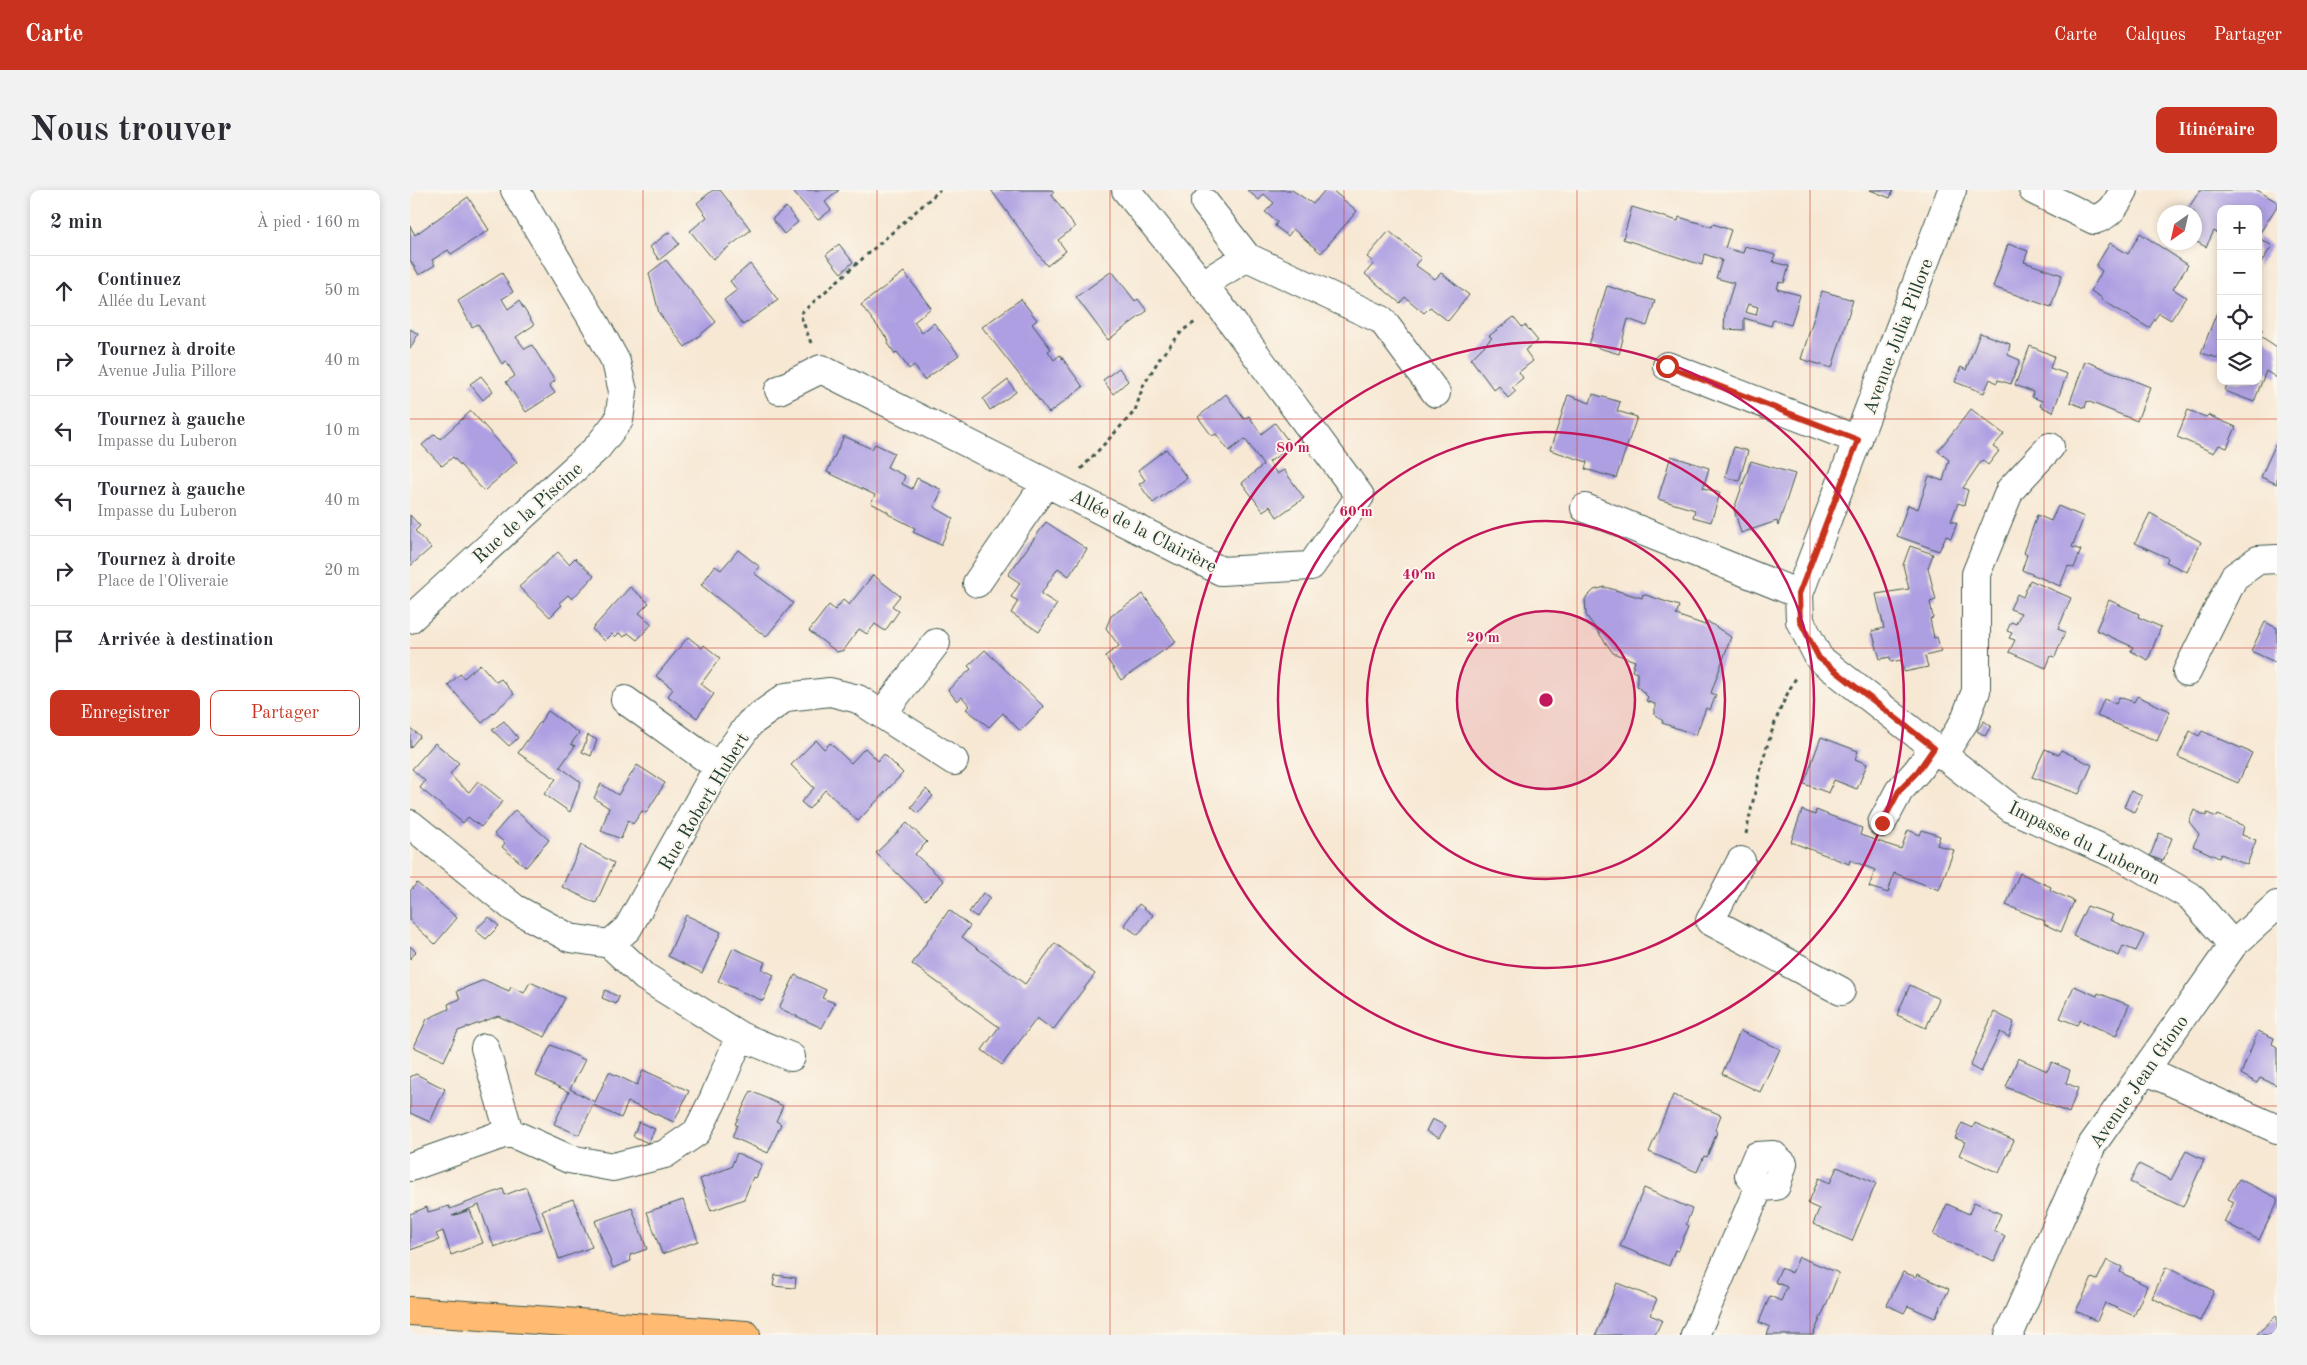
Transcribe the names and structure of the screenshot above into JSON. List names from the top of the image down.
{
  "streets": {
    "street": [
      "Avenue Julia Pillore",
      "Rue de la Piscine",
      "Allée de la Clairière",
      "Rue Robert Hubert",
      "Impasse du Luberon",
      "Avenue Jean Giono"
    ]
  },
  "crossings": [
    ["Avenue Julia Pillore", "Impasse du Luberon"],
    ["Impasse du Luberon", "Avenue Jean Giono"]
  ],
  "north": "bottom left",
  "page": {
    "header": "Carte",
    "nav": ["Carte", "Calques", "Partager"],
    "buttons": [
      "Itinéraire",
      ["Enregistrer", "Partager"]
    ],
    "title": "Nous trouver",
    "heading": ["2 min", "À pied · 160 m"],
    "map_buttons": ["+", "−"],
    "list": [
      ["Continuez", "Allée du Levant", "50 m"],
      ["Tournez à droite", "Avenue Julia Pillore", "40 m"],
      ["Tournez à gauche", "Impasse du Luberon", "10 m"],
      ["Tournez à gauche", "Impasse du Luberon", "40 m"],
      ["Tournez à droite", "Place de l'Oliveraie", "20 m"],
      "Arrivée à destination"
    ]
  },
  "rings": [
    "80 m",
    "60 m",
    "40 m",
    "20 m"
  ]
}
